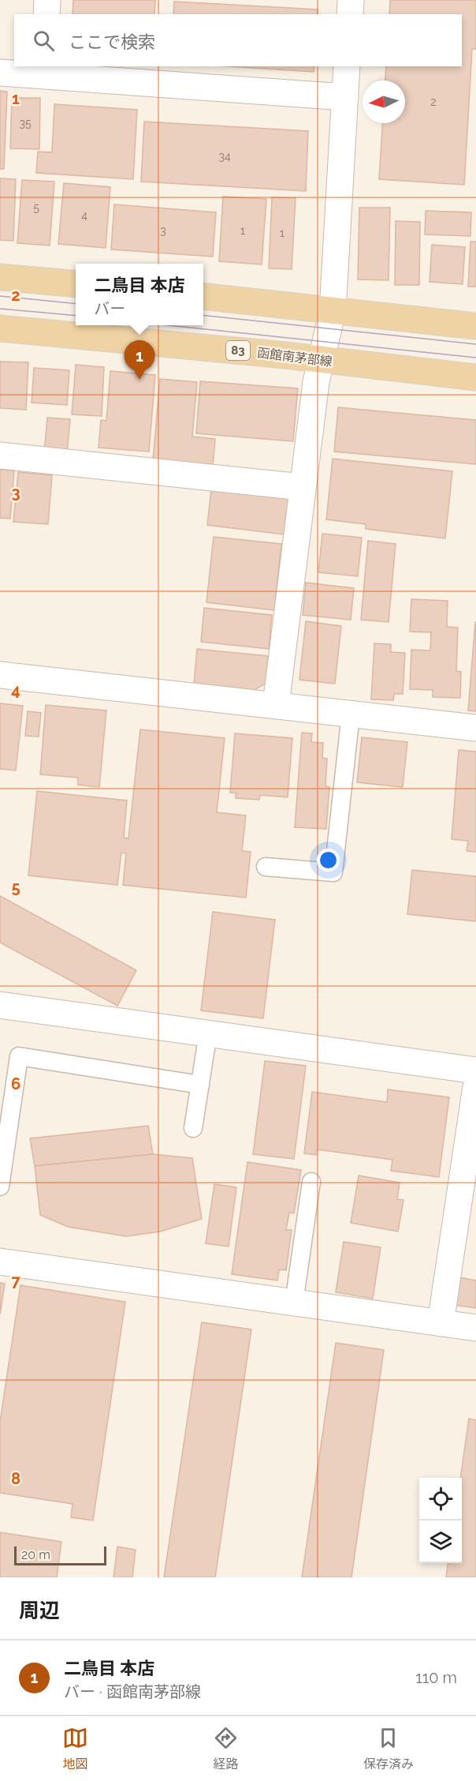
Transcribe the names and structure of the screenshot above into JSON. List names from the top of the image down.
{
  "streets": {
    "main road": ["83", "函館南茅部線"]
  },
  "house_numbers": [
    "2",
    "35",
    "34",
    "5",
    "4",
    "3",
    "1",
    "1"
  ],
  "scale_bar": "20 m",
  "north": "left",
  "page": {
    "search": "ここで検索",
    "popup": ["二鳥目 本店", "バー"],
    "pins": "1",
    "scale": "20 m",
    "heading": "周辺",
    "list": [
      {
        "mark": "1",
        "name": "二鳥目 本店",
        "note": "バー · 函館南茅部線",
        "value": "110 m"
      }
    ],
    "nav": ["地図", "経路", "保存済み"]
  },
  "grid": {
    "rows": [
      "1",
      "2",
      "3",
      "4",
      "5",
      "6",
      "7",
      "8"
    ]
  }
}
